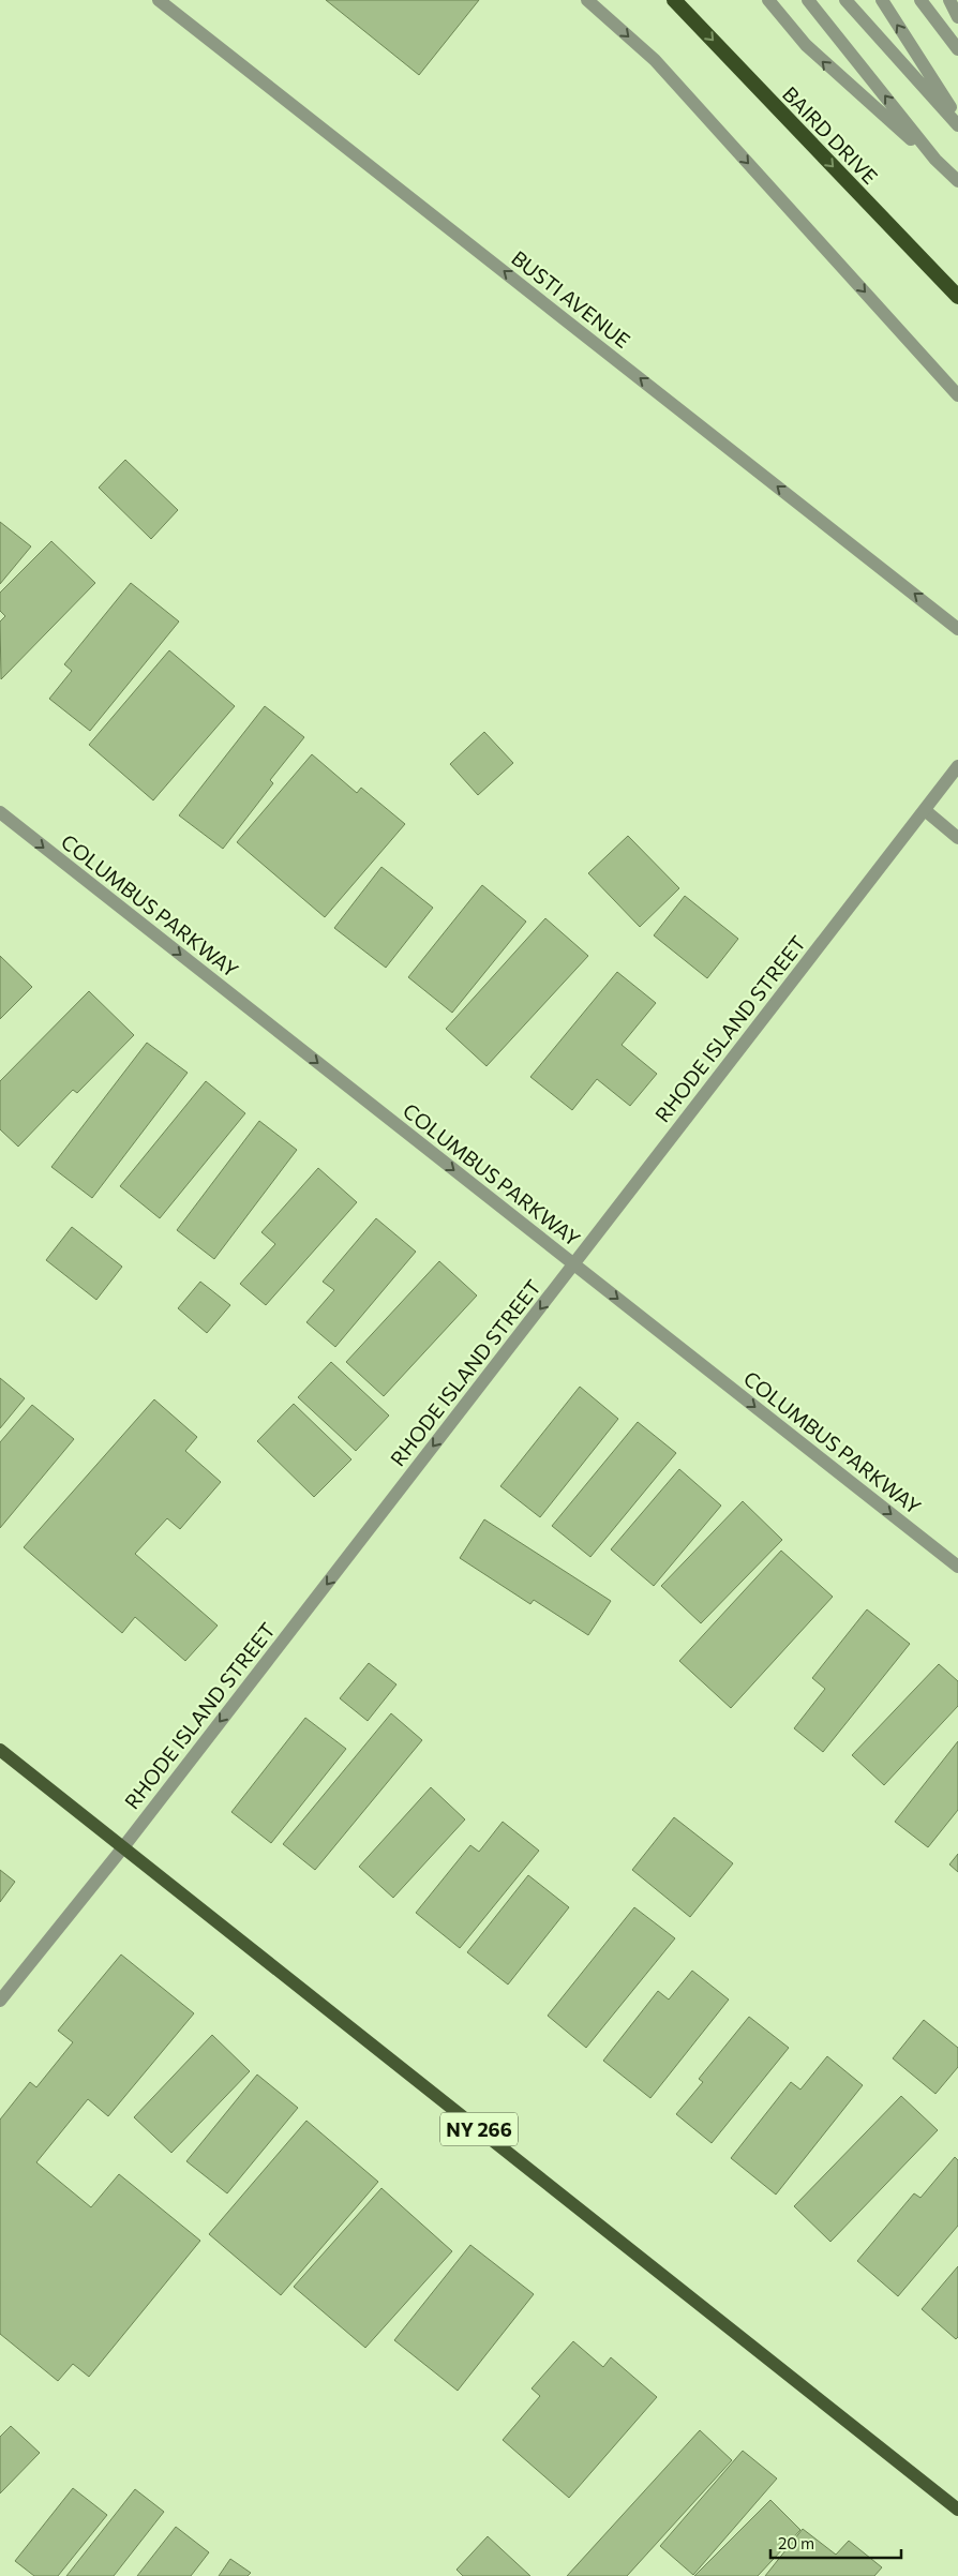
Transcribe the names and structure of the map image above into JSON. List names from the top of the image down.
{
  "streets": {
    "highway": ["BAIRD DRIVE"],
    "main road": ["NY 266"],
    "street": ["BUSTI AVENUE", "COLUMBUS PARKWAY", "RHODE ISLAND STREET"]
  },
  "crossings": [
    ["COLUMBUS PARKWAY", "RHODE ISLAND STREET"],
    ["RHODE ISLAND STREET", "NY 266"]
  ],
  "one_way": [
    "BAIRD DRIVE",
    "BUSTI AVENUE",
    "COLUMBUS PARKWAY",
    "RHODE ISLAND STREET"
  ],
  "scale_bar": "20 m"
}
